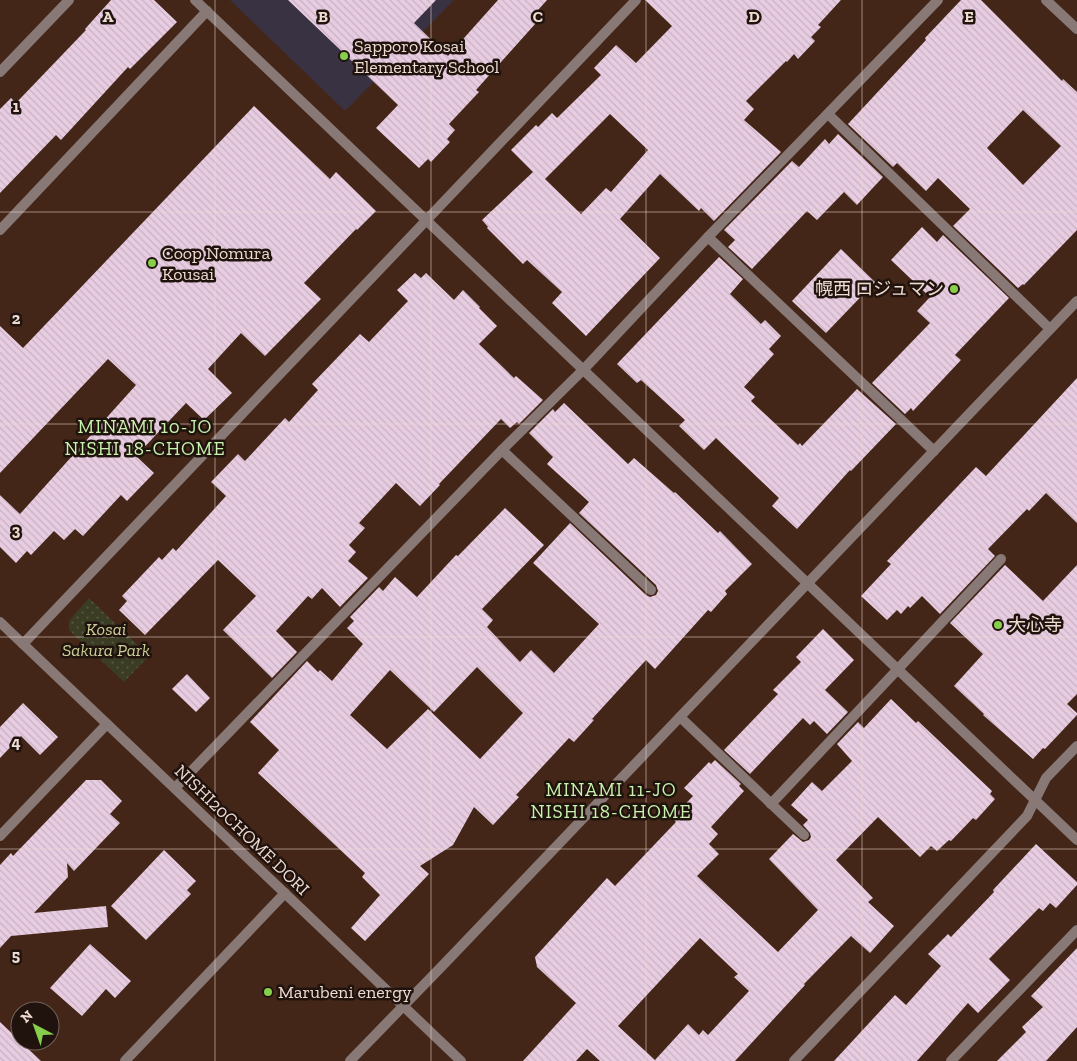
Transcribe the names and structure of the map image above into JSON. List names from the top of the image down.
{
  "streets": {
    "street": ["NISHI20CHOME DORI"]
  },
  "districts": ["MINAMI 10-JO NISHI 18-CHOME", "MINAMI 11-JO NISHI 18-CHOME"],
  "parks": ["Kosai Sakura Park"],
  "places": [
    "Sapporo Kosai Elementary School",
    "Coop Nomura Kousai",
    "幌西 ロジュマン",
    "大心寺",
    "Marubeni energy"
  ],
  "north": "top left",
  "grid": {
    "columns": [
      "A",
      "B",
      "C",
      "D",
      "E"
    ],
    "rows": [
      "1",
      "2",
      "3",
      "4",
      "5"
    ]
  }
}
